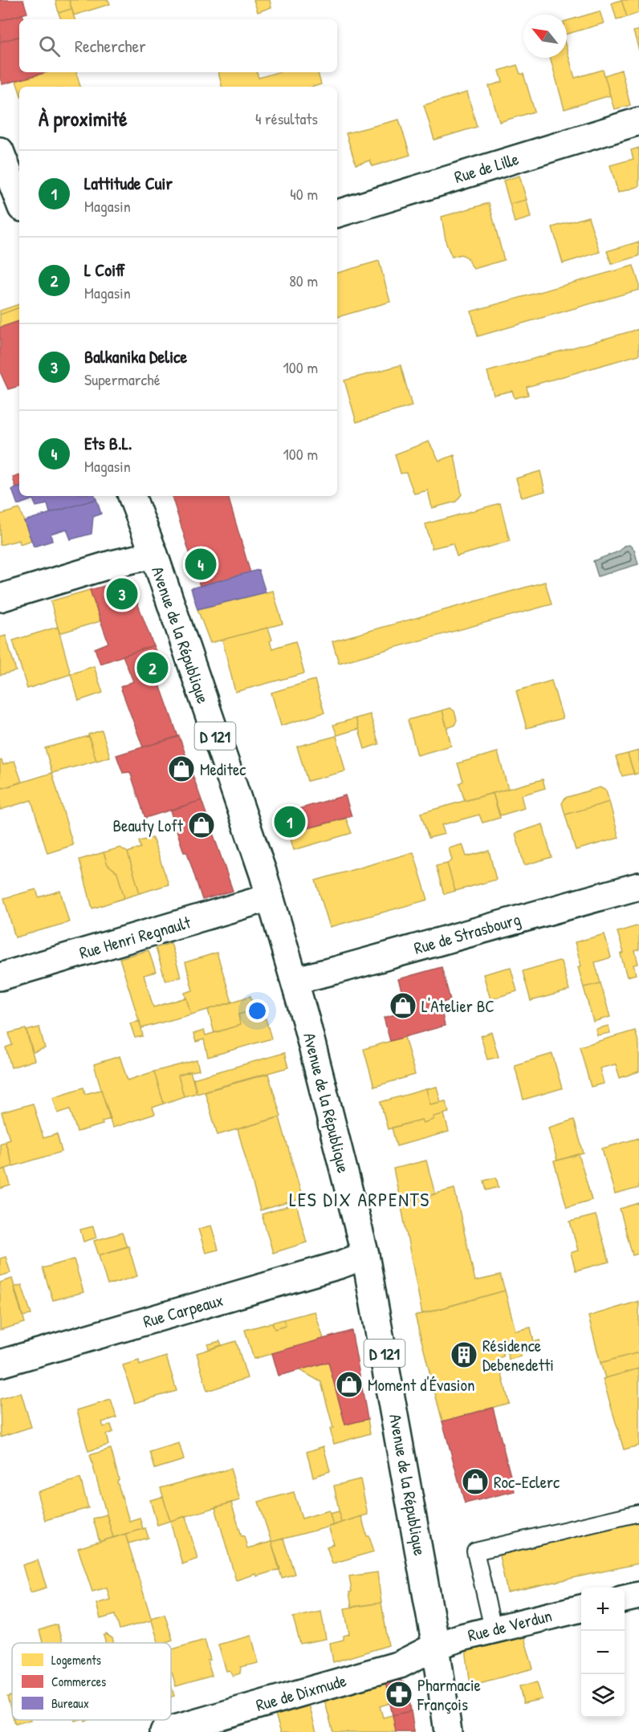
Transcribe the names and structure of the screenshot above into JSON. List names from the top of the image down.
{
  "streets": {
    "street": [
      "Rue de Lille",
      "Avenue de la République",
      "D 121",
      "Rue de Strasbourg",
      "Rue Henri Regnault",
      "Rue Carpeaux",
      "Rue de Verdun",
      "Rue de Dixmude"
    ]
  },
  "crossings": [
    ["Avenue de la République", "Rue de Strasbourg"],
    ["Avenue de la République", "Rue Henri Regnault"],
    ["Avenue de la République", "Rue Carpeaux"],
    ["Avenue de la République", "Rue de Verdun"],
    ["Avenue de la République", "Rue de Dixmude"],
    ["Rue de Verdun", "Rue de Dixmude"]
  ],
  "districts": ["LES DIX ARPENTS"],
  "places": {
    "shop": [
      "Meditec",
      "Beauty Loft",
      "L'Atelier BC",
      "Moment d'Évasion",
      "Roc-Eclerc"
    ],
    "building": ["Résidence Debenedetti"],
    "pharmacy": ["Pharmacie François"]
  },
  "legend": ["Logements", "Commerces", "Bureaux"],
  "north": "top left",
  "page": {
    "search": "Rechercher",
    "heading": ["À proximité", "4 résultats"],
    "list": [
      {
        "mark": "1",
        "name": "Lattitude Cuir",
        "note": "Magasin",
        "value": "40 m"
      },
      {
        "mark": "2",
        "name": "L Coiff",
        "note": "Magasin",
        "value": "80 m"
      },
      {
        "mark": "3",
        "name": "Balkanika Delice",
        "note": "Supermarché",
        "value": "100 m"
      },
      {
        "mark": "4",
        "name": "Ets B.L.",
        "note": "Magasin",
        "value": "100 m"
      }
    ],
    "pins": [
      "4",
      "3",
      "2",
      "1"
    ],
    "map_buttons": ["+", "−"]
  }
}
